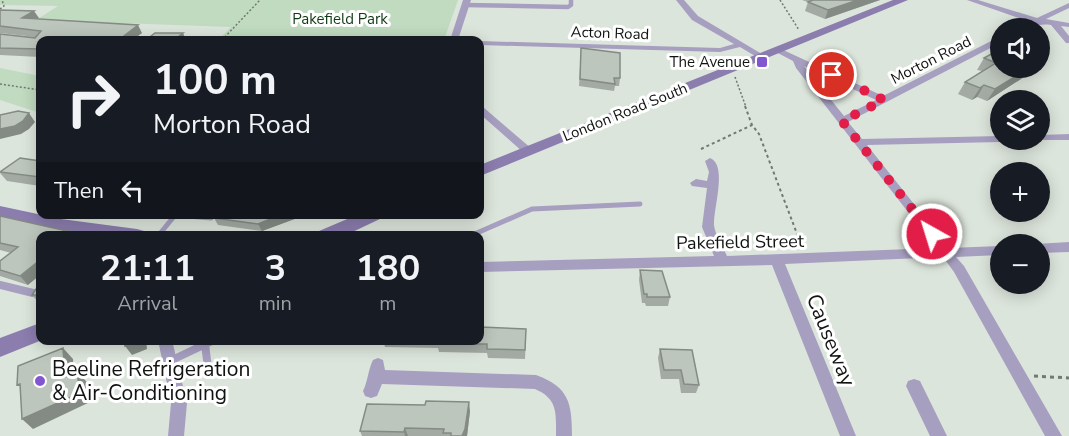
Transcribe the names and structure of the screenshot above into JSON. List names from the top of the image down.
{
  "streets": {
    "main road": ["London Road South"],
    "street": [
      "Acton Road",
      "Morton Road",
      "Pakefield Street",
      "Causeway"
    ]
  },
  "crossings": [
    ["Pakefield Street", "Causeway"]
  ],
  "parks": ["Pakefield Park"],
  "places": {
    "transit": ["The Avenue"],
    "other": ["Beeline Refrigeration & Air-Conditioning"]
  },
  "page": {
    "map_buttons": ["+", "−"],
    "turn": ["100 m", "Morton Road"],
    "then": "Then",
    "eta": [
      "21:11",
      "Arrival",
      "3",
      "min",
      "180",
      "m"
    ]
  }
}
